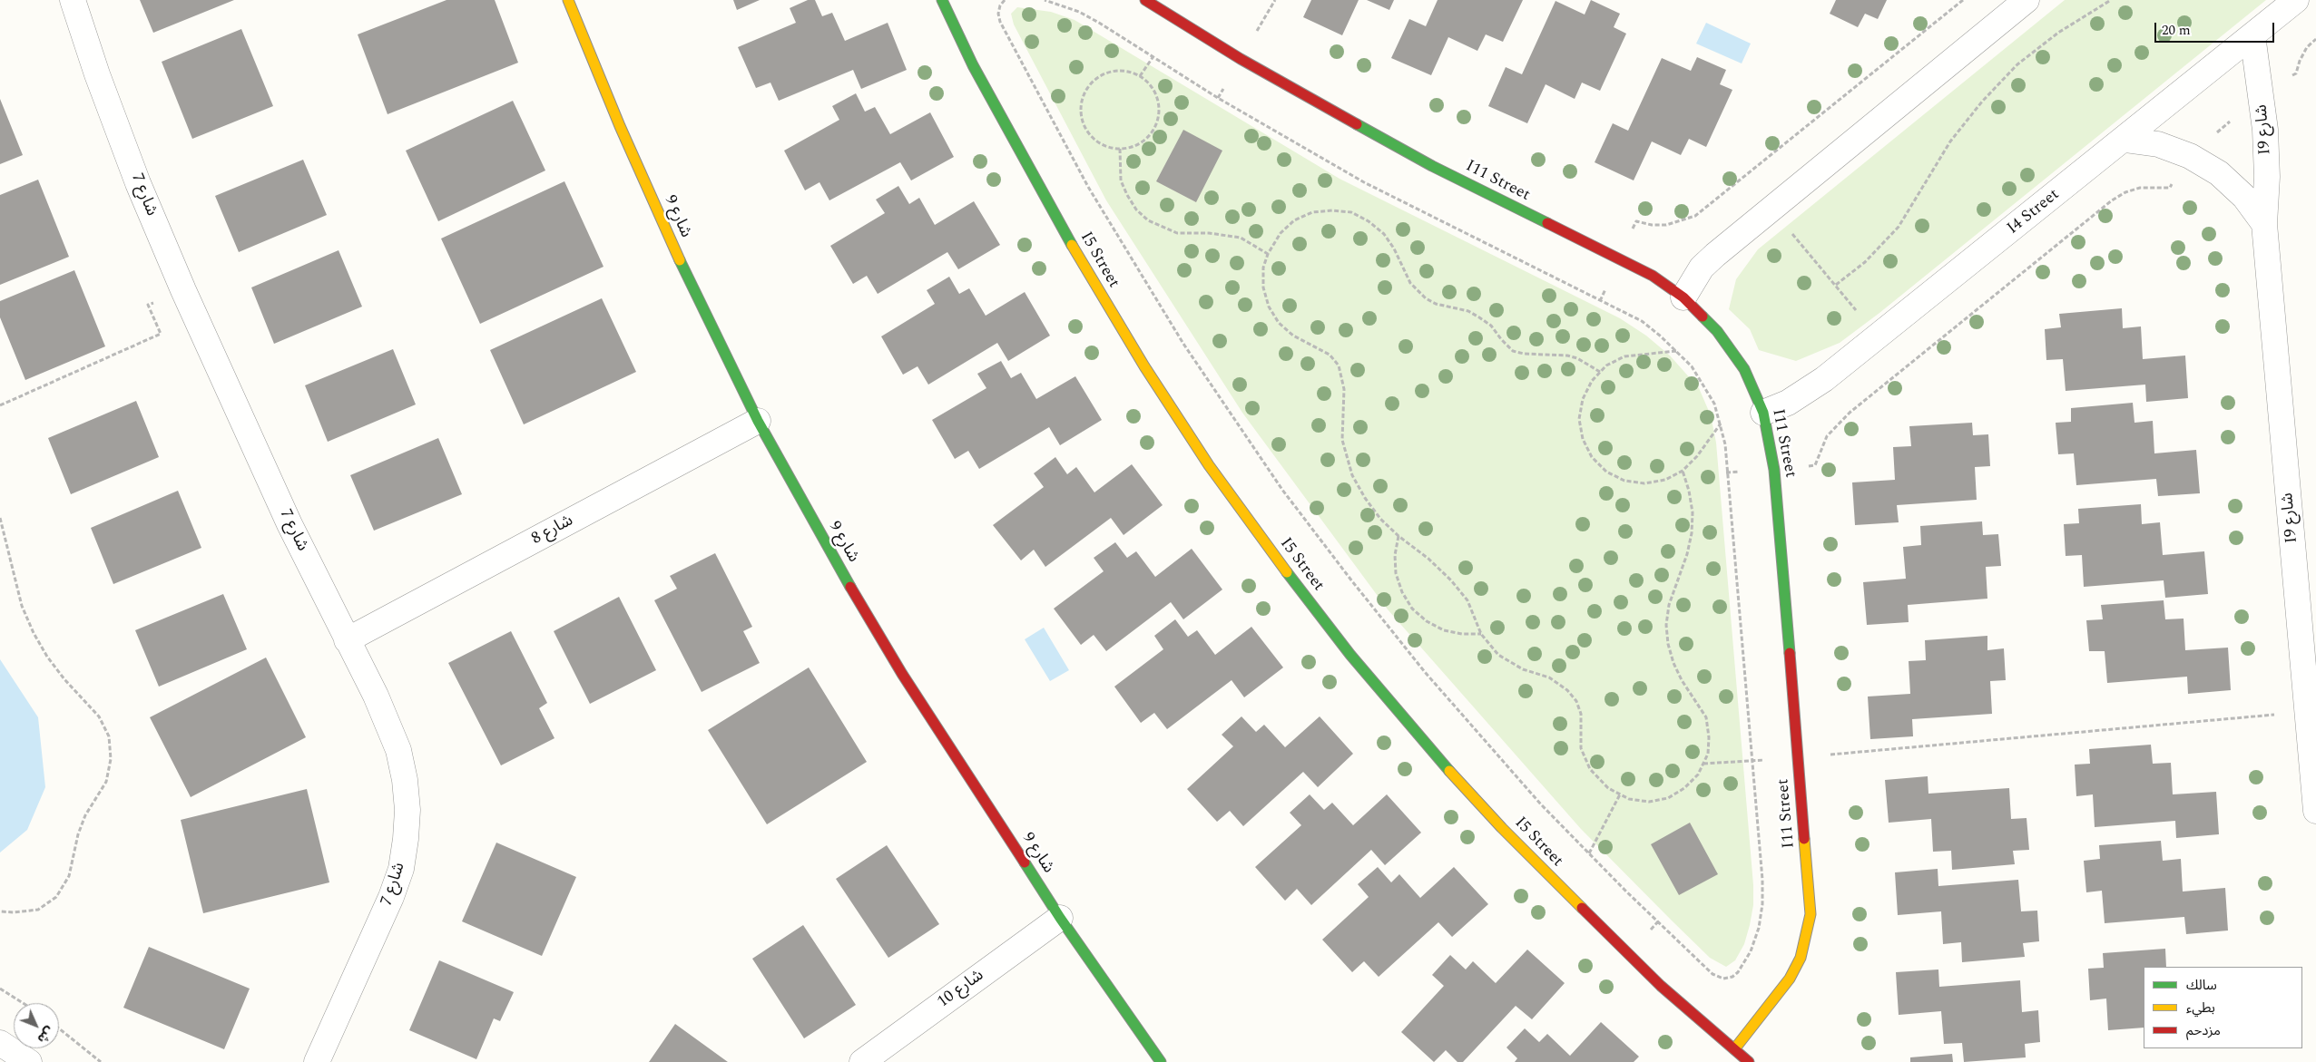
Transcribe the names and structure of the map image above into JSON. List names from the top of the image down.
{
  "streets": {
    "street": [
      "I9 شارع",
      "I11 Street",
      "شارع 7",
      "I4 Street",
      "شارع 9",
      "I5 Street",
      "شارع 8",
      "شارع 10"
    ]
  },
  "crossings": [
    ["I9 شارع", "I4 Street"],
    ["I11 Street", "I4 Street"],
    ["I11 Street", "I5 Street"],
    ["شارع 7", "شارع 8"],
    ["شارع 9", "شارع 8"],
    ["شارع 9", "شارع 10"]
  ],
  "legend": ["سالك", "بطيء", "مزدحم"],
  "scale_bar": "20 m",
  "north": "bottom right"
}
